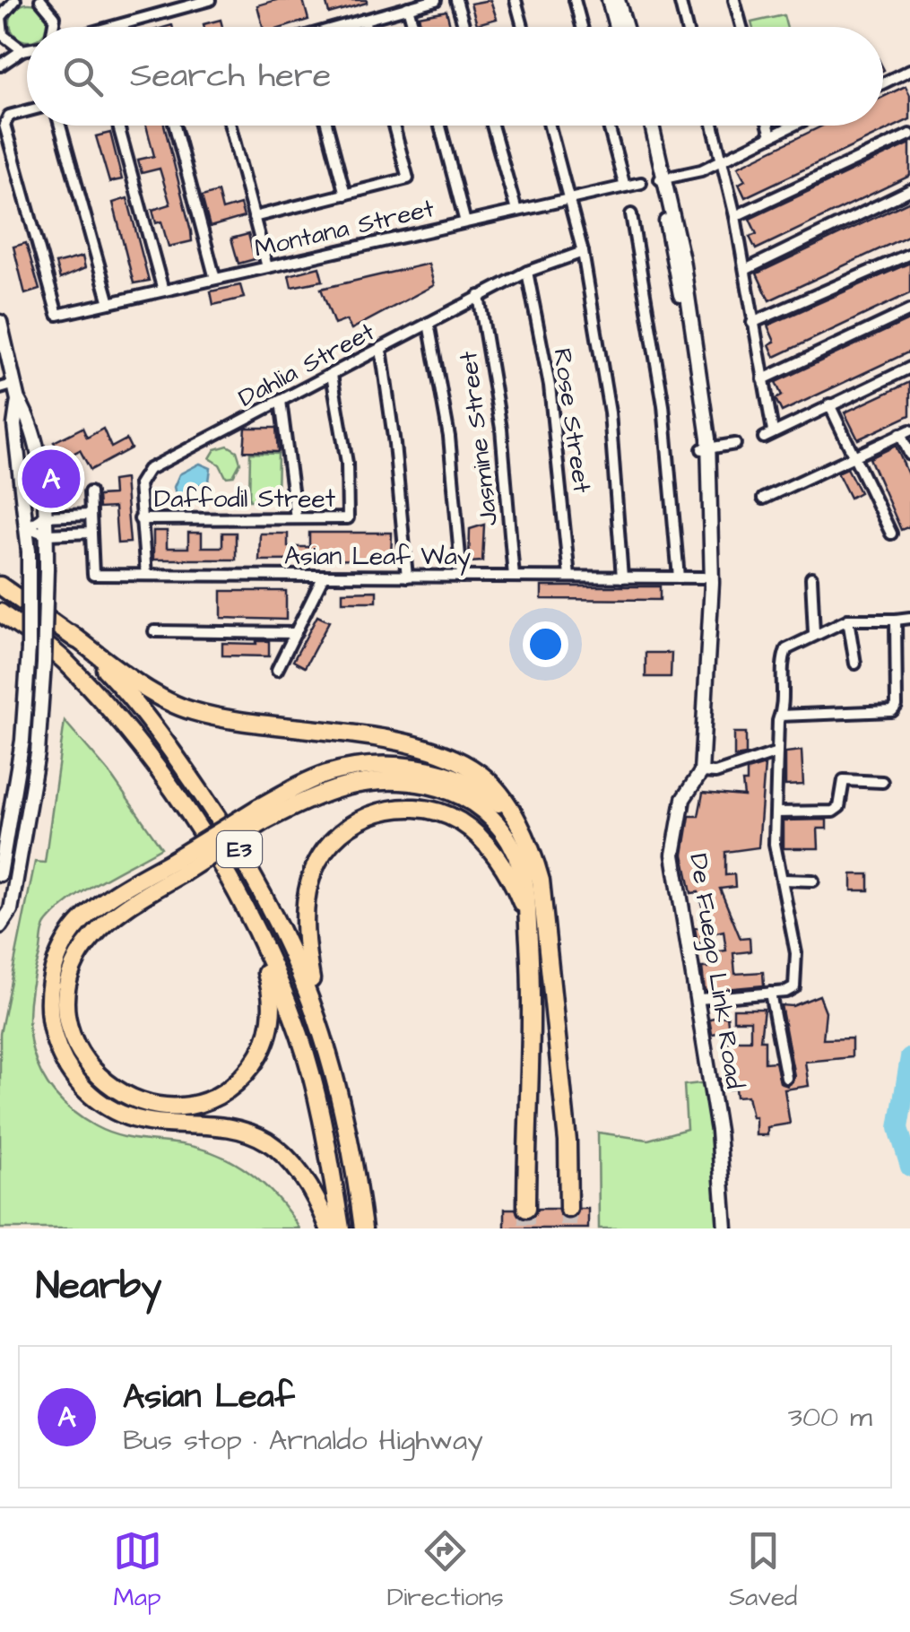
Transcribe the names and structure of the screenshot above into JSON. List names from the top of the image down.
{
  "streets": {
    "highway": ["E3"],
    "street": [
      "Montana Street",
      "Dahlia Street",
      "Rose Street",
      "Jasmine Street",
      "Daffodil Street",
      "Asian Leaf Way",
      "De Fuego Link Road"
    ]
  },
  "crossings": [
    ["Dahlia Street", "Rose Street"],
    ["Dahlia Street", "Jasmine Street"],
    ["Dahlia Street", "Daffodil Street"],
    ["Dahlia Street", "Asian Leaf Way"],
    ["Rose Street", "Asian Leaf Way"],
    ["Jasmine Street", "Asian Leaf Way"]
  ],
  "page": {
    "search": "Search here",
    "pins": "A",
    "heading": "Nearby",
    "list": [
      {
        "mark": "A",
        "name": "Asian Leaf",
        "note": "Bus stop · Arnaldo Highway",
        "value": "300 m"
      }
    ],
    "nav": ["Map", "Directions", "Saved"]
  }
}
